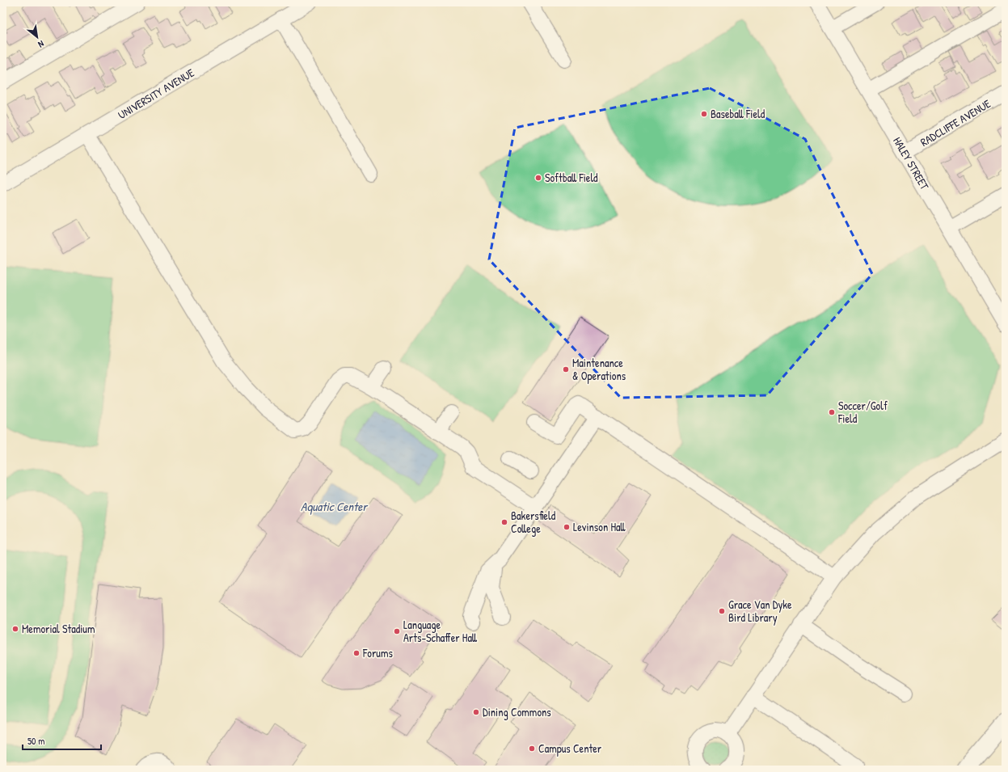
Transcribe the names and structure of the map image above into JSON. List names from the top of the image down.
{
  "streets": {
    "street": ["UNIVERSITY AVENUE", "RADCLIFFE AVENUE", "HALEY STREET"]
  },
  "crossings": [
    ["RADCLIFFE AVENUE", "HALEY STREET"]
  ],
  "water": ["Aquatic Center"],
  "places": [
    "Baseball Field",
    "Softball Field",
    "Maintenance & Operations",
    "Soccer/Golf Field",
    "Bakersfield College",
    "Levinson Hall",
    "Grace Van Dyke Bird Library",
    "Memorial Stadium",
    "Language Arts-Schaffer Hall",
    "Forums",
    "Dining Commons",
    "Campus Center"
  ],
  "scale_bar": "50 m",
  "north": "bottom right"
}
